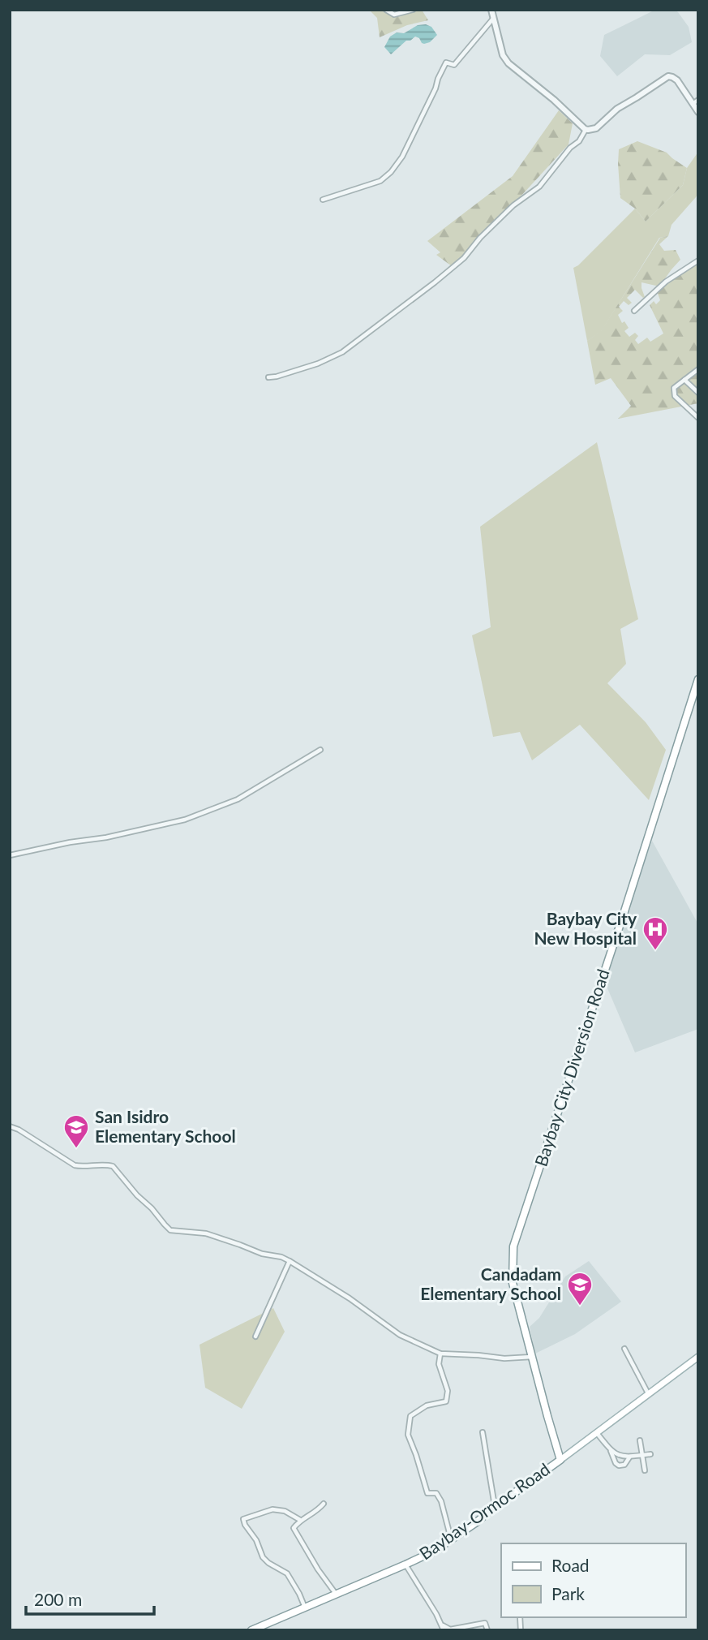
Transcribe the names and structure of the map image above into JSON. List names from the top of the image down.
{
  "streets": {
    "highway": ["Baybay City Diversion Road", "Baybay-Ormoc Road"]
  },
  "crossings": [
    ["Baybay City Diversion Road", "Baybay-Ormoc Road"]
  ],
  "places": {
    "hospital": ["Baybay City New Hospital"],
    "school or university": ["San Isidro Elementary School", "Candadam Elementary School"]
  },
  "legend": ["Road", "Park"],
  "scale_bar": "200 m"
}
